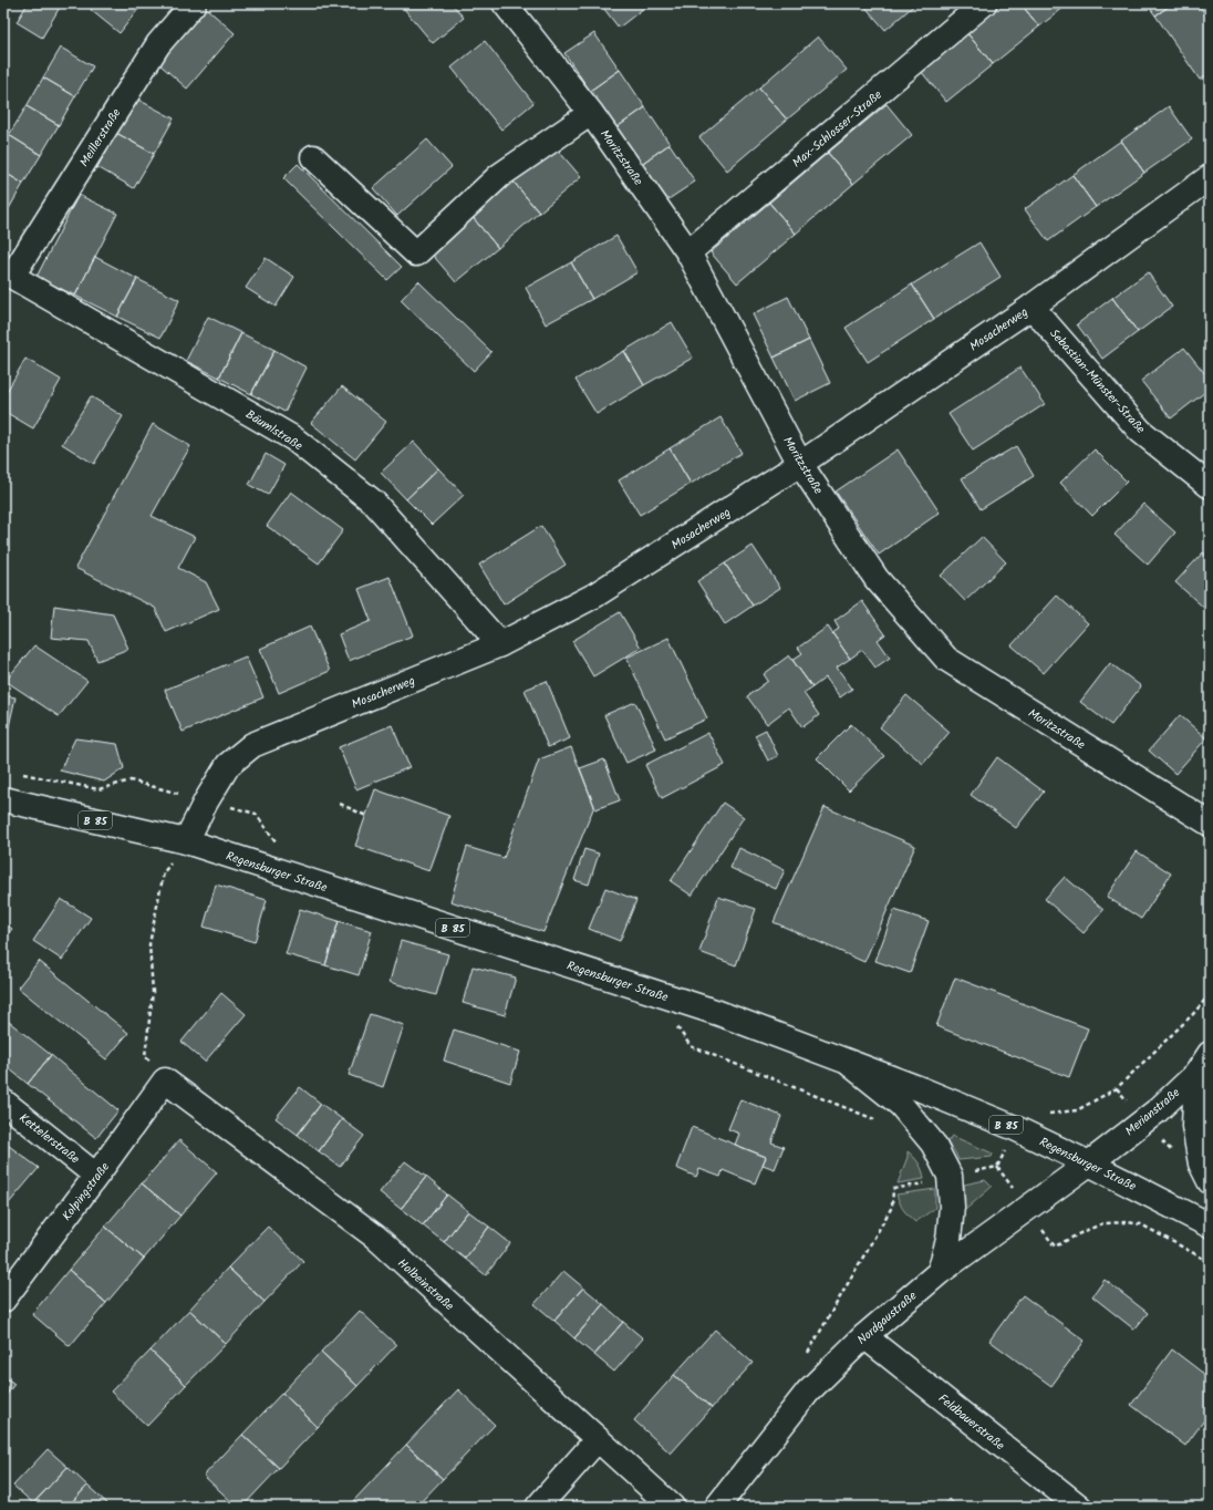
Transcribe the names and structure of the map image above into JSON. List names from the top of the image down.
{
  "streets": {
    "street": [
      "Max-Schlosser-Straße",
      "Meillerstraße",
      "Moritzstraße",
      "Mosacherweg",
      "Sebastian-Münster-Straße",
      "Bäumlstraße",
      "B 85",
      "Regensburger Straße",
      "Merianstraße",
      "Kettelerstraße",
      "Kolpingstraße",
      "Holbeinstraße",
      "Nordgaustraße",
      "Feldbauerstraße"
    ]
  },
  "crossings": [
    ["Max-Schlosser-Straße", "Moritzstraße"],
    ["Meillerstraße", "Bäumlstraße"],
    ["Moritzstraße", "Mosacherweg"],
    ["Mosacherweg", "Sebastian-Münster-Straße"],
    ["Mosacherweg", "Bäumlstraße"],
    ["Mosacherweg", "Regensburger Straße"],
    ["Regensburger Straße", "Merianstraße"],
    ["Regensburger Straße", "Nordgaustraße"],
    ["Merianstraße", "Nordgaustraße"],
    ["Kettelerstraße", "Kolpingstraße"],
    ["Kolpingstraße", "Holbeinstraße"],
    ["Nordgaustraße", "Feldbauerstraße"]
  ]
}
